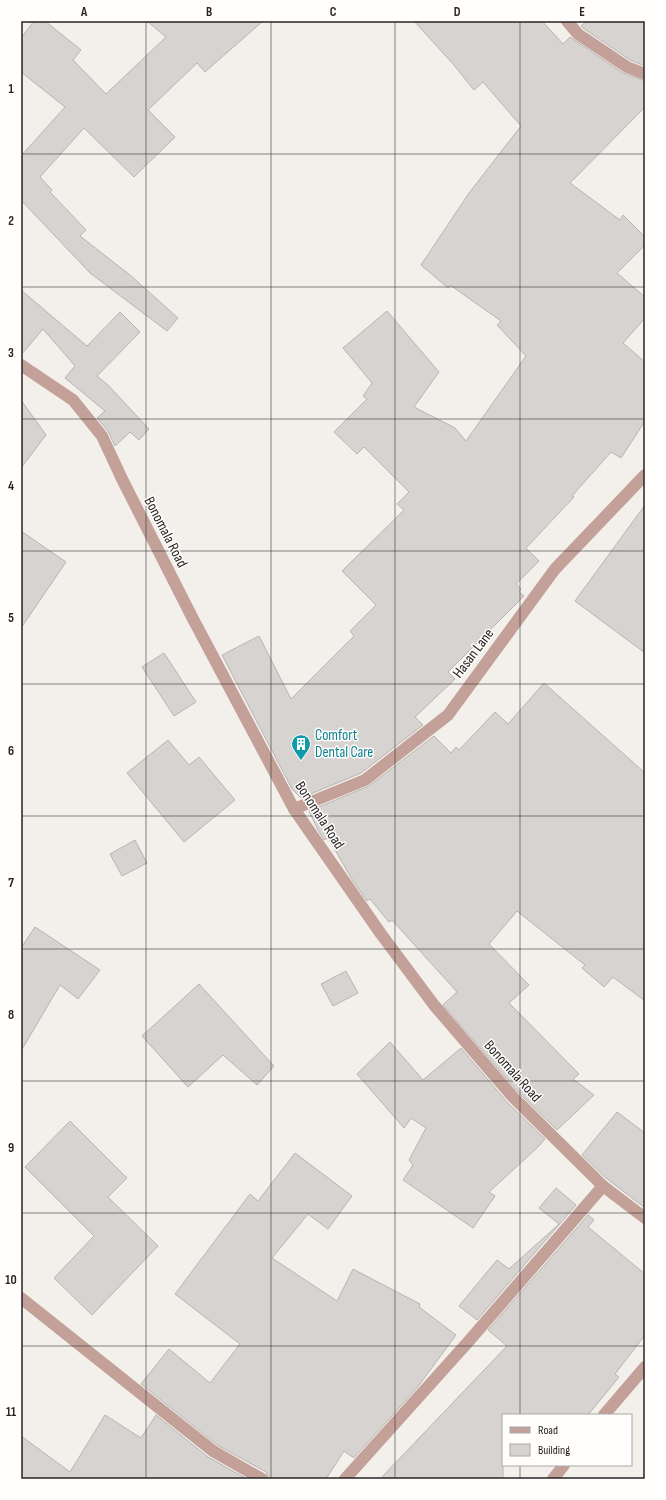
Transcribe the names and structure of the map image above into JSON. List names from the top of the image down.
{
  "streets": {
    "street": ["Bonomala Road", "Hasan Lane"]
  },
  "crossings": [
    ["Bonomala Road", "Hasan Lane"]
  ],
  "places": {
    "building": ["Comfort Dental Care"]
  },
  "legend": ["Road", "Building"],
  "grid": {
    "columns": [
      "A",
      "B",
      "C",
      "D",
      "E"
    ],
    "rows": [
      "1",
      "2",
      "3",
      "4",
      "5",
      "6",
      "7",
      "8",
      "9",
      "10",
      "11"
    ]
  }
}
